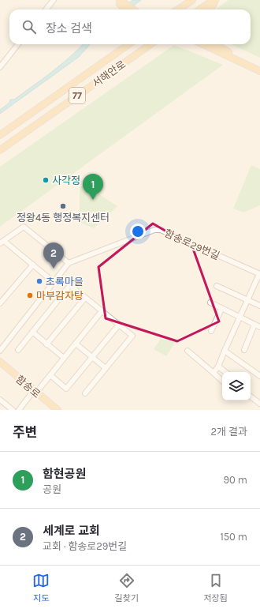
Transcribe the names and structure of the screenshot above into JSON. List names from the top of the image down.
{
  "streets": {
    "main road": ["서해안로", "77", "함송로"],
    "street": ["함송로29번길"]
  },
  "places": [
    "사각정",
    "정왕4동 행정복지센터",
    "초록마을",
    "마부감자탕"
  ],
  "page": {
    "search": "장소 검색",
    "pins": ["1", "2"],
    "heading": ["주변", "2개 결과"],
    "list": [
      {
        "mark": "1",
        "name": "함현공원",
        "note": "공원",
        "value": "90 m"
      },
      {
        "mark": "2",
        "name": "세계로 교회",
        "note": "교회 · 함송로29번길",
        "value": "150 m"
      }
    ],
    "nav": ["지도", "길찾기", "저장됨"]
  }
}
